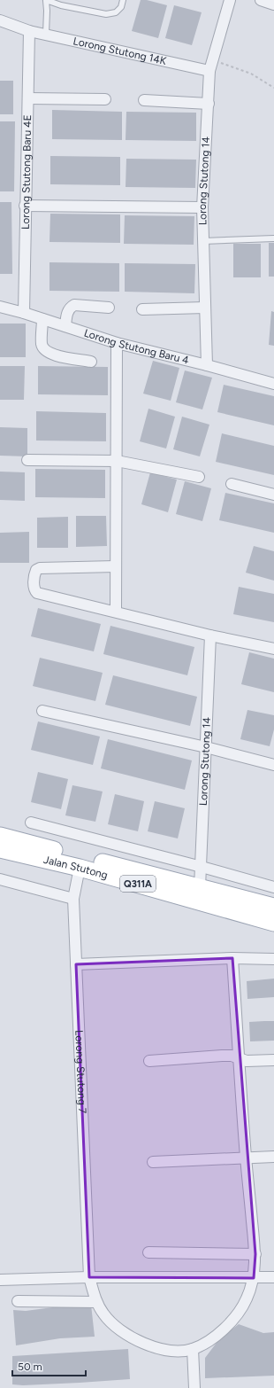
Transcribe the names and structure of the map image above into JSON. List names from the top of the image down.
{
  "streets": {
    "main road": ["Jalan Stutong", "Q311A"],
    "street": [
      "Lorong Stutong 14K",
      "Lorong Stutong Baru 4E",
      "Lorong Stutong 14",
      "Lorong Stutong Baru 4",
      "Lorong Stutong 7"
    ]
  },
  "crossings": [
    ["Lorong Stutong 14K", "Lorong Stutong Baru 4E"],
    ["Lorong Stutong 14K", "Lorong Stutong 14"],
    ["Lorong Stutong Baru 4E", "Lorong Stutong Baru 4"],
    ["Lorong Stutong 14", "Lorong Stutong Baru 4"],
    ["Lorong Stutong 14", "Jalan Stutong"],
    ["Jalan Stutong", "Lorong Stutong 7"]
  ],
  "scale_bar": "50 m"
}
